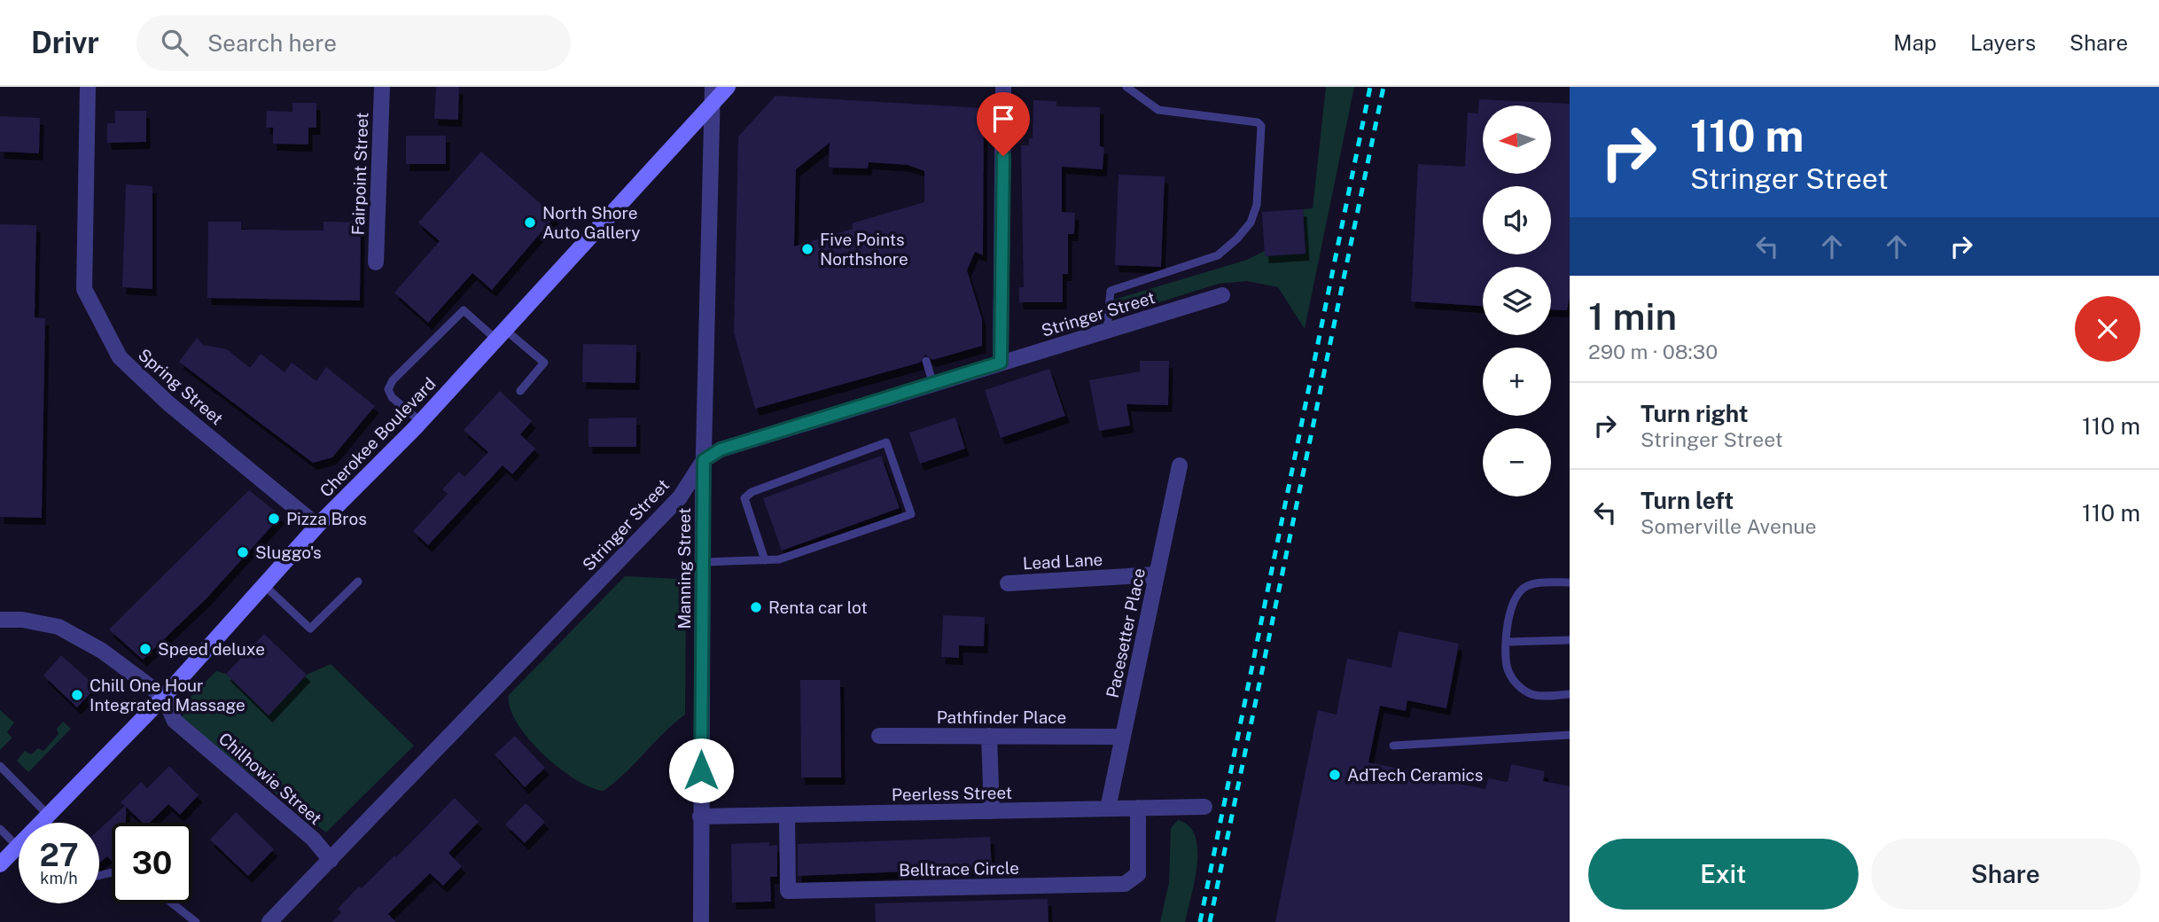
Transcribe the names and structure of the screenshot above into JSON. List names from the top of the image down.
{
  "streets": {
    "main road": ["Cherokee Boulevard"],
    "street": [
      "Fairpoint Street",
      "Stringer Street",
      "Spring Street",
      "Lead Lane",
      "Manning Street",
      "Pacesetter Place",
      "Pathfinder Place",
      "Chilhowie Street",
      "Peerless Street",
      "Belltrace Circle"
    ]
  },
  "crossings": [
    ["Stringer Street", "Manning Street"],
    ["Stringer Street", "Chilhowie Street"],
    ["Spring Street", "Cherokee Boulevard"],
    ["Cherokee Boulevard", "Manning Street"],
    ["Cherokee Boulevard", "Chilhowie Street"],
    ["Lead Lane", "Pacesetter Place"],
    ["Manning Street", "Peerless Street"],
    ["Pacesetter Place", "Pathfinder Place"],
    ["Pacesetter Place", "Peerless Street"],
    ["Peerless Street", "Belltrace Circle"]
  ],
  "places": [
    "North Shore Auto Gallery",
    "Five Points Northshore",
    "Pizza Bros",
    "Sluggo's",
    "Renta car lot",
    "Speed deluxe",
    "Chill One Hour Integrated Massage",
    "AdTech Ceramics"
  ],
  "north": "left",
  "page": {
    "header": "Drivr",
    "search": "Search here",
    "nav": ["Map", "Layers", "Share"],
    "turn": ["110 m", "Stringer Street"],
    "map_buttons": ["+", "−"],
    "heading": ["1 min", "290 m · 08:30"],
    "list": [
      {
        "name": "Turn right",
        "note": "Stringer Street",
        "value": "110 m"
      },
      {
        "name": "Turn left",
        "note": "Somerville Avenue",
        "value": "110 m"
      }
    ],
    "speed": "27 km/h",
    "limit": "30",
    "buttons": ["Exit", "Share"]
  }
}
